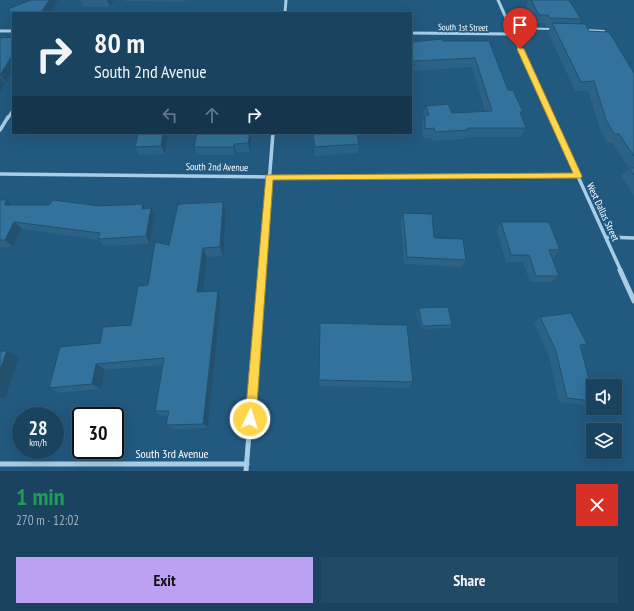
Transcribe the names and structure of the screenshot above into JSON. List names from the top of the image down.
{
  "streets": {
    "street": [
      "South 1st Street",
      "South 2nd Avenue",
      "West Dallas Street",
      "South 3rd Avenue"
    ]
  },
  "crossings": [
    ["South 1st Street", "West Dallas Street"],
    ["South 2nd Avenue", "West Dallas Street"]
  ],
  "page": {
    "turn": ["80 m", "South 2nd Avenue"],
    "speed": "28 km/h",
    "limit": "30",
    "heading": ["1 min", "270 m · 12:02"],
    "buttons": ["Exit", "Share"]
  }
}
